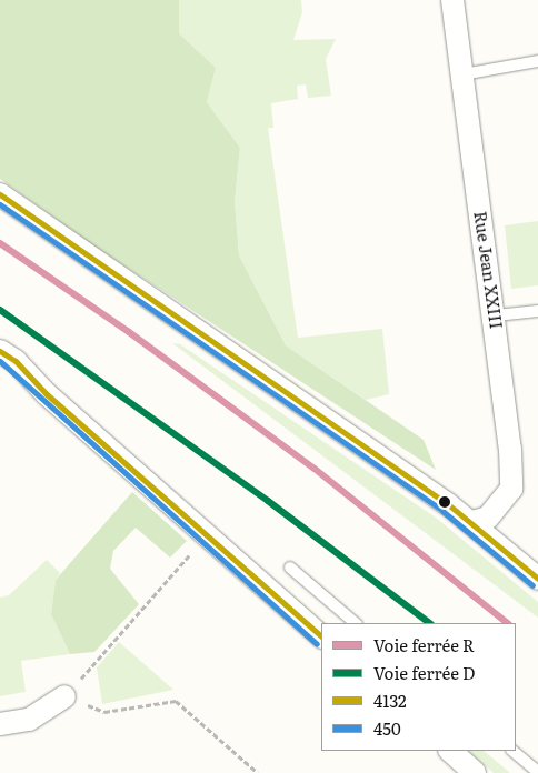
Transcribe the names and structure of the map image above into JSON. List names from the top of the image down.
{
  "streets": {
    "street": ["Rue Jean XXIII"]
  },
  "lines": [
    "transit line 4132",
    "transit line 450",
    "rail line R",
    "rail line D"
  ],
  "legend": [
    "Voie ferrée R",
    "Voie ferrée D",
    "4132",
    "450"
  ]
}
